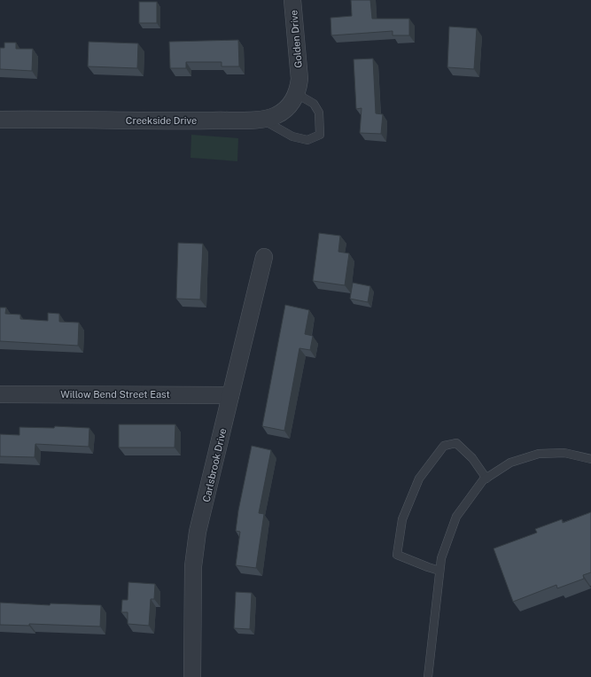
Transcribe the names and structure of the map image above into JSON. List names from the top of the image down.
{
  "streets": {
    "street": [
      "Golden Drive",
      "Creekside Drive",
      "Willow Bend Street East",
      "Carlsbrook Drive"
    ]
  },
  "crossings": [
    ["Golden Drive", "Creekside Drive"],
    ["Willow Bend Street East", "Carlsbrook Drive"]
  ]
}
